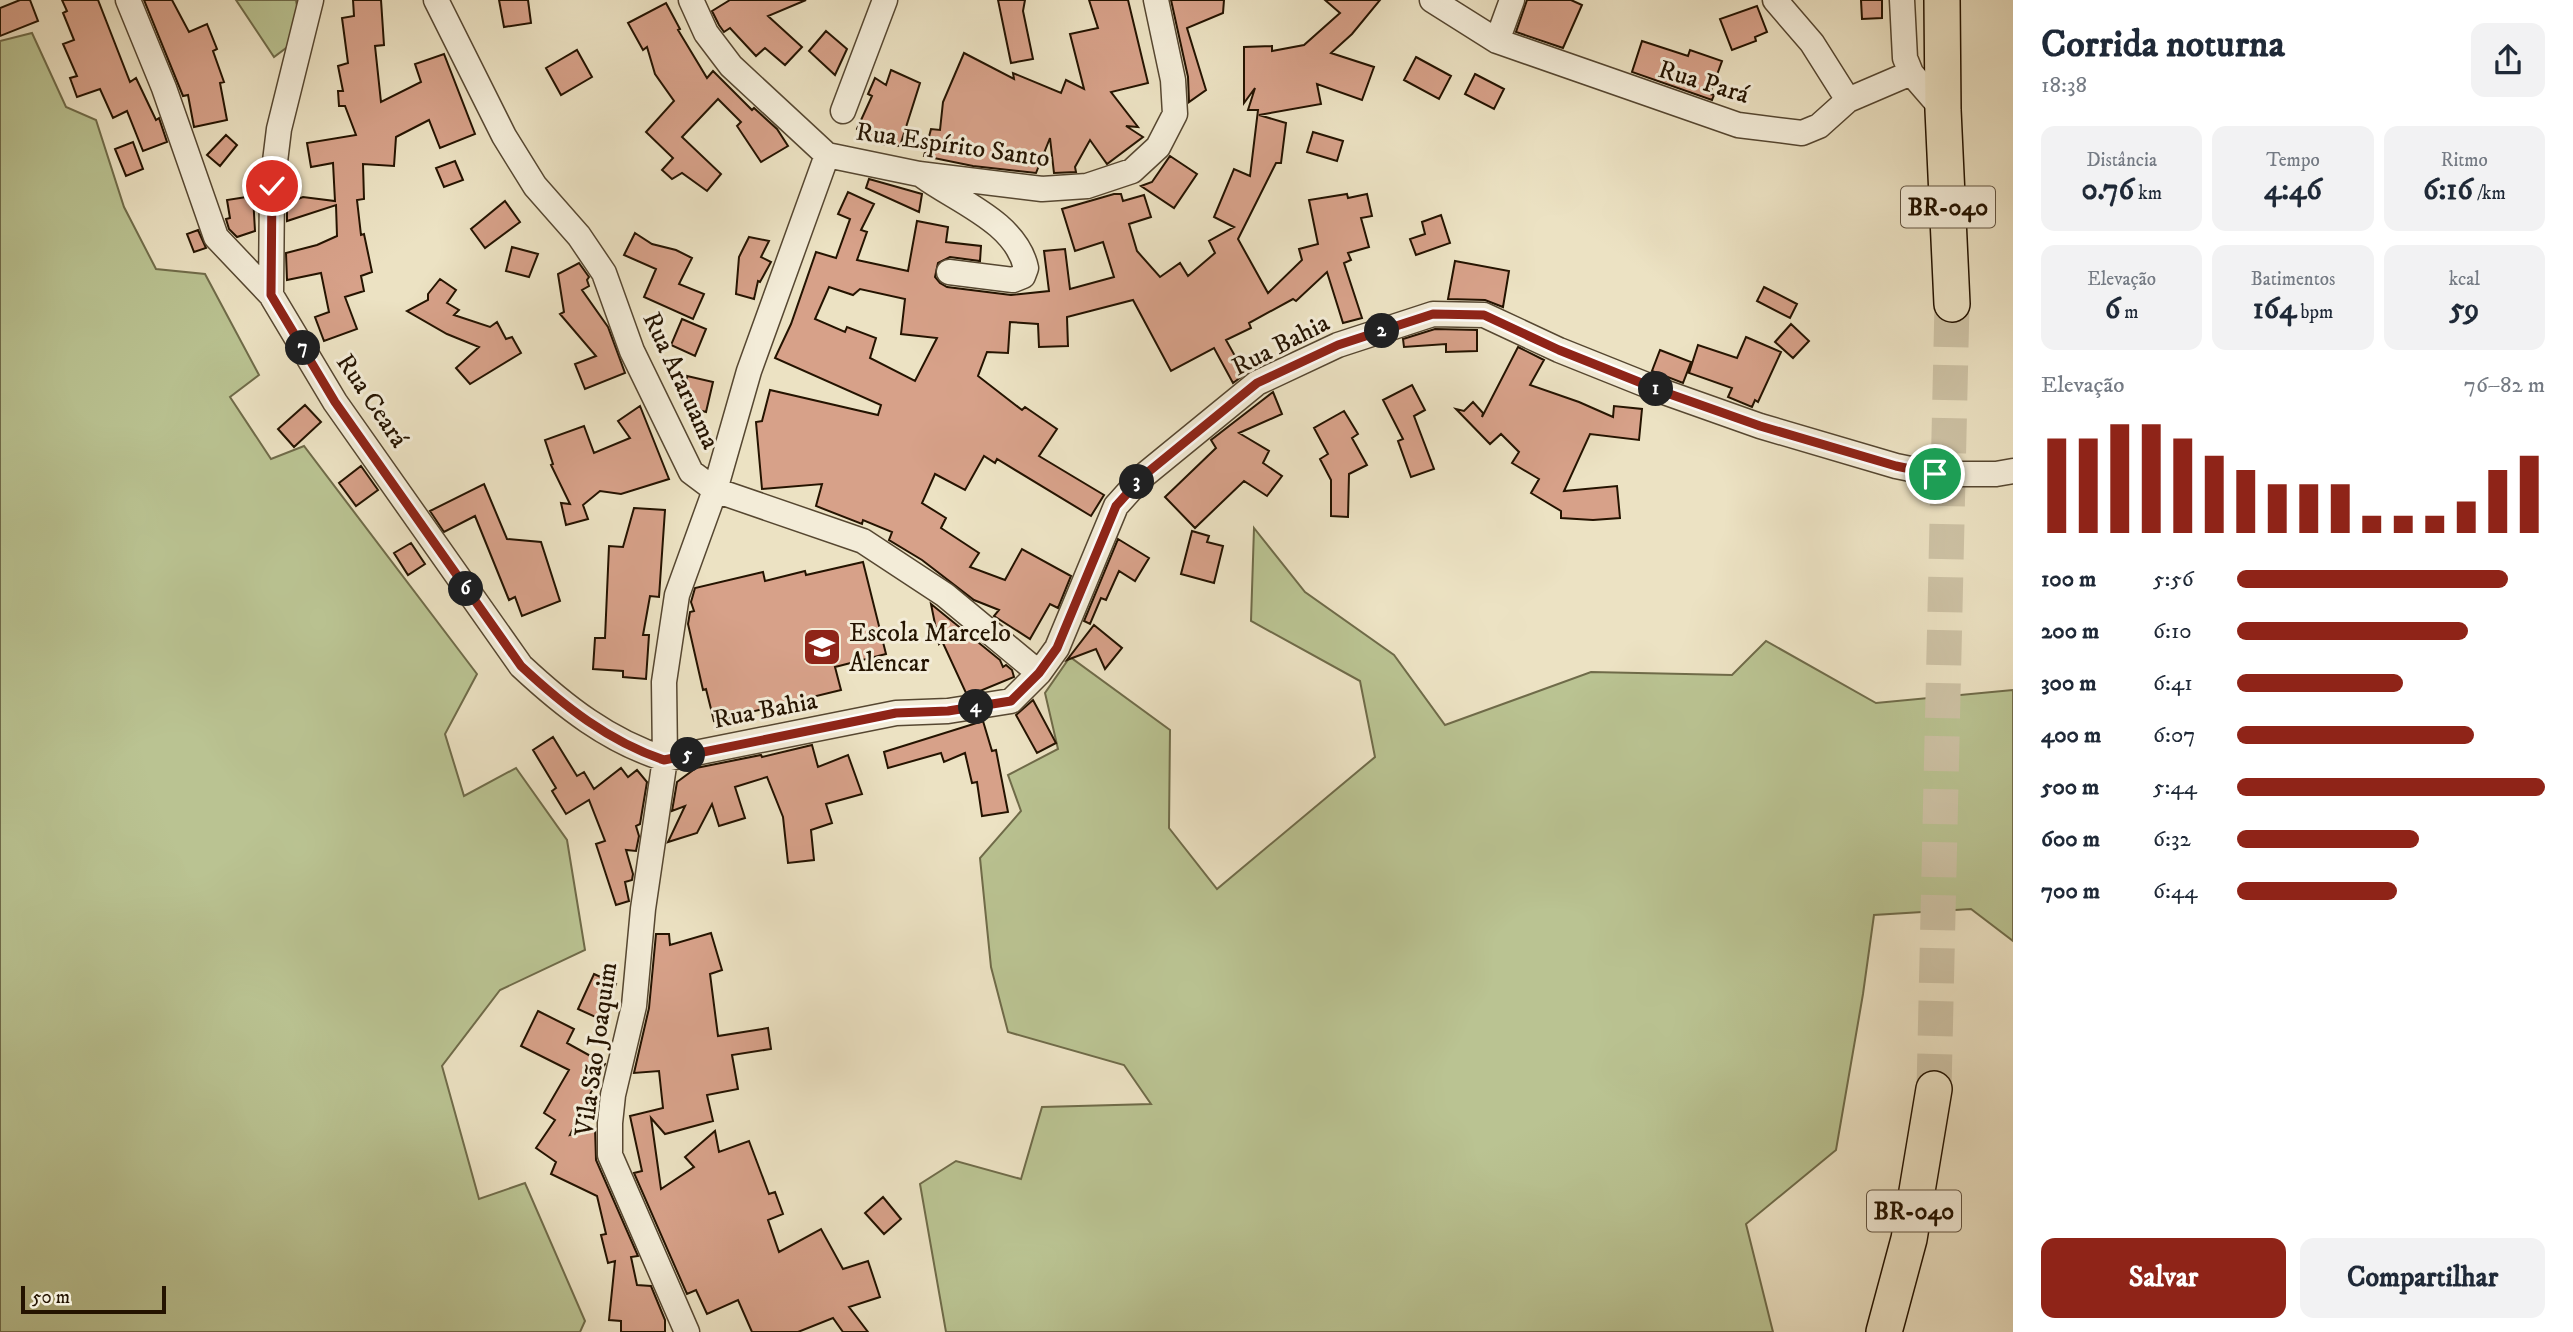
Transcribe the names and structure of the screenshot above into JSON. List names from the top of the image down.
{
  "streets": {
    "highway": ["BR-040"],
    "street": [
      "Rua Pará",
      "Rua Espírito Santo",
      "Rua Bahia",
      "Rua Araruama",
      "Rua Ceará",
      "Vila São Joaquim"
    ]
  },
  "crossings": [
    ["Rua Espírito Santo", "Vila São Joaquim"],
    ["Rua Bahia", "Rua Araruama"],
    ["Rua Bahia", "Rua Ceará"],
    ["Rua Bahia", "Vila São Joaquim"],
    ["Rua Araruama", "Vila São Joaquim"],
    ["Rua Ceará", "Vila São Joaquim"]
  ],
  "places": {
    "school or university": ["Escola Marcelo Alencar"]
  },
  "scale_bar": "50 m",
  "page": {
    "heading": ["Corrida noturna", "18:38"],
    "stats": [
      ["Distância", "0.76 km"],
      ["Tempo", "4:46"],
      ["Ritmo", "6:16 /km"],
      ["Elevação", "6 m"],
      ["Batimentos", "164 bpm"],
      ["kcal", "59"]
    ],
    "pins": [
      "2",
      "7",
      "1",
      "3",
      "6",
      "4",
      "5"
    ],
    "chart": ["Elevação", "76–82 m"],
    "list": [
      {
        "name": "100 m",
        "note": "5:56"
      },
      {
        "name": "200 m",
        "note": "6:10"
      },
      {
        "name": "300 m",
        "note": "6:41"
      },
      {
        "name": "400 m",
        "note": "6:07"
      },
      {
        "name": "500 m",
        "note": "5:44"
      },
      {
        "name": "600 m",
        "note": "6:32"
      },
      {
        "name": "700 m",
        "note": "6:44"
      }
    ],
    "buttons": ["Salvar", "Compartilhar"],
    "scale": "50 m"
  }
}
